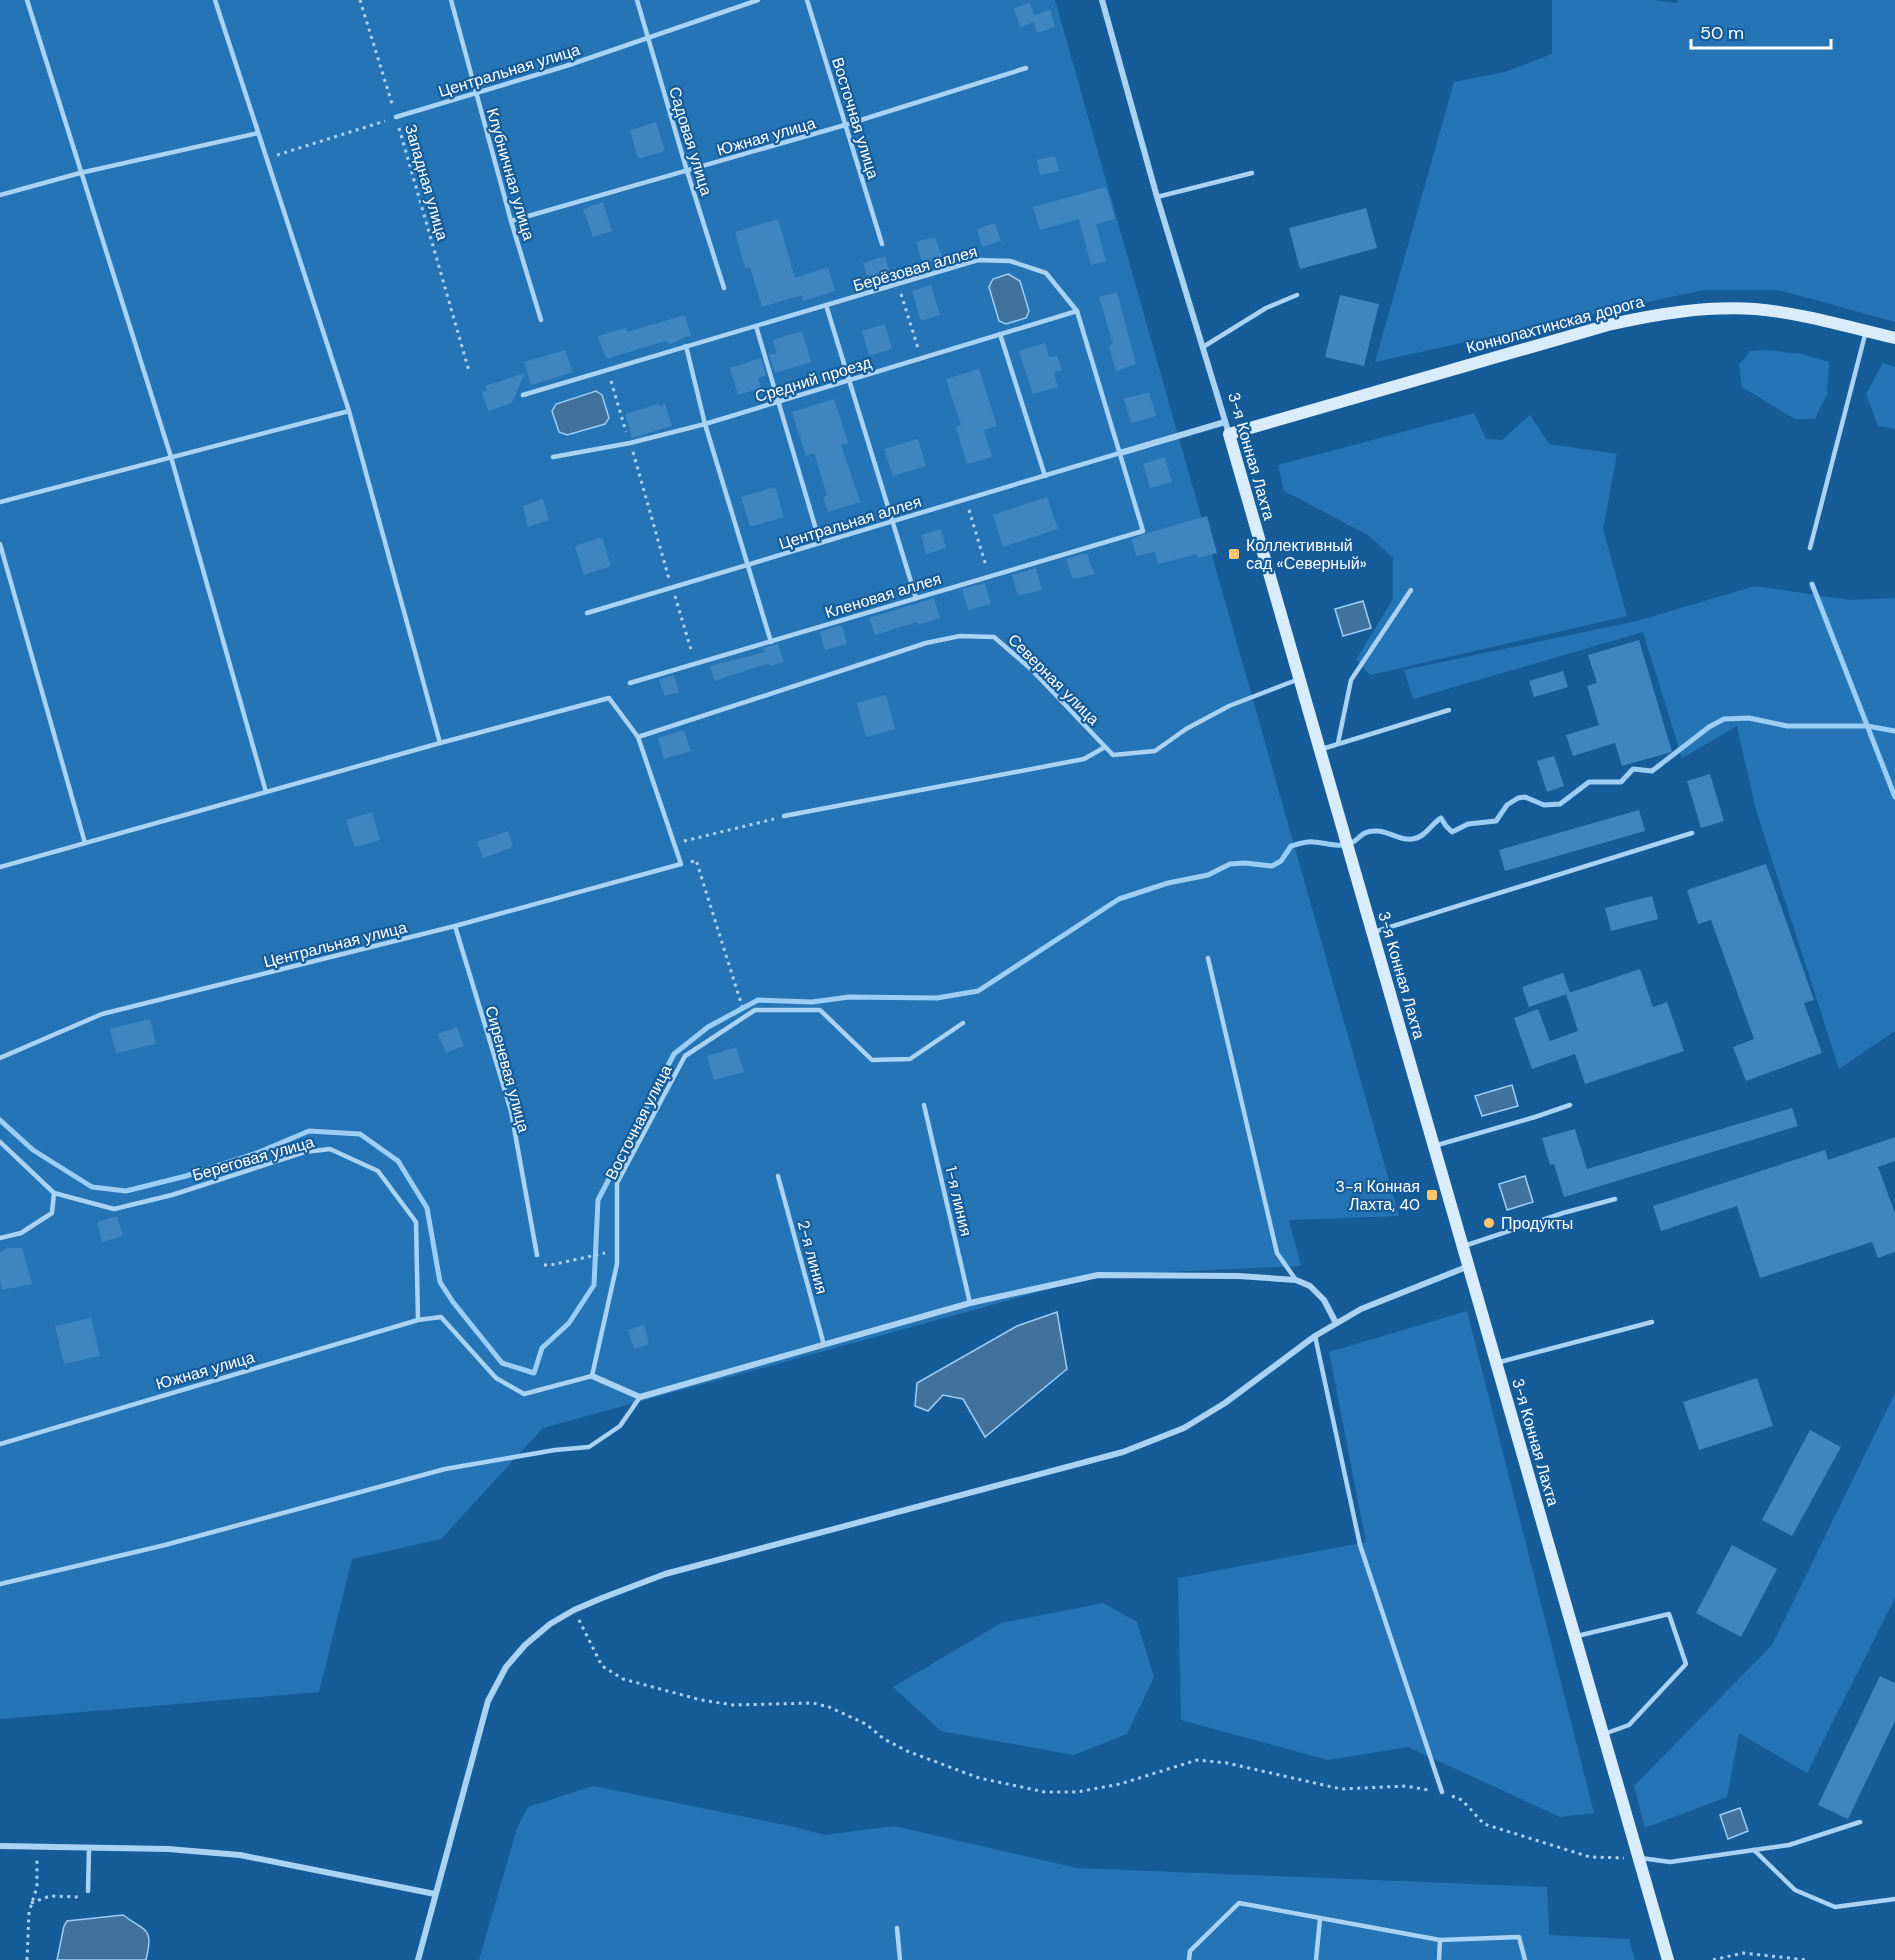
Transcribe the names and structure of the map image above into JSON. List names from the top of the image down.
{
  "streets": {
    "main road": ["Коннолахтинская дорога", "3-я Конная Лахта"],
    "lane": [
      "Центральная улица",
      "Восточная улица",
      "Южная улица",
      "Садовая улица",
      "Клубничная улица",
      "Берёзовая аллея",
      "Средний проезд",
      "Центральная аллея",
      "Кленовая аллея",
      "Северная улица",
      "Сиреневая улица",
      "Береговая улица",
      "1-я линия",
      "2-я линия"
    ],
    "path": ["Западная улица"]
  },
  "crossings": [
    ["Центральная улица", "Садовая улица"],
    ["Центральная улица", "Клубничная улица"],
    ["Центральная улица", "Западная улица"],
    ["Центральная улица", "Сиреневая улица"],
    ["Восточная улица", "Южная улица"],
    ["Южная улица", "Садовая улица"],
    ["Южная улица", "Клубничная улица"],
    ["Южная улица", "Береговая улица"],
    ["Берёзовая аллея", "Средний проезд"],
    ["Берёзовая аллея", "Центральная аллея"],
    ["Берёзовая аллея", "Кленовая аллея"],
    ["Коннолахтинская дорога", "3-я Конная Лахта"],
    ["3-я Конная Лахта", "Северная улица"]
  ],
  "places": {
    "transit": ["Коллективный сад «Северный»", "3-я Конная Лахта, 40"],
    "other": ["Продукты"]
  },
  "scale_bar": "50 m"
}
